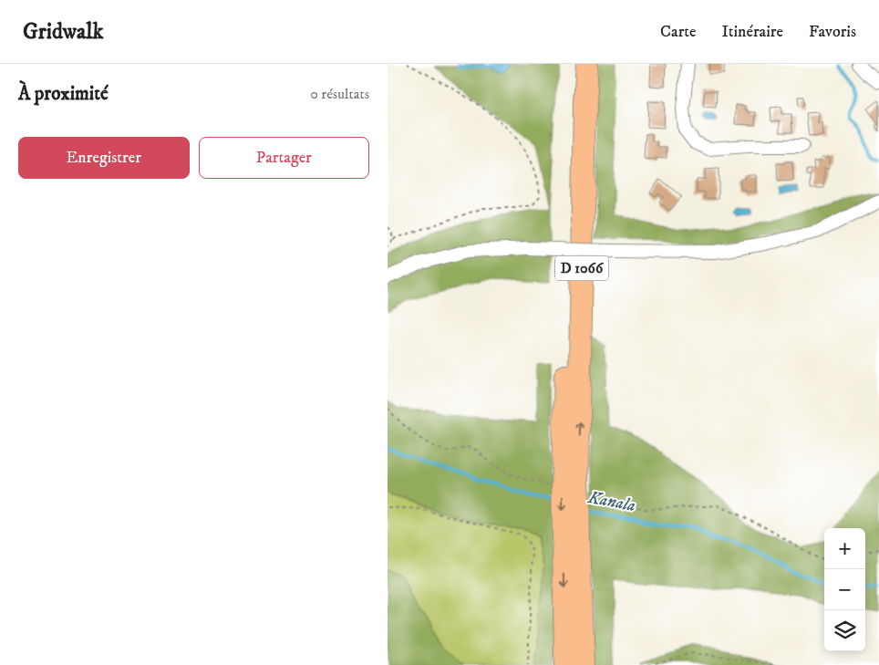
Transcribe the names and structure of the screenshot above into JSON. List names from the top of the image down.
{
  "streets": {
    "highway": ["D 1066"]
  },
  "water": ["Kanala"],
  "page": {
    "header": "Gridwalk",
    "nav": ["Carte", "Itinéraire", "Favoris"],
    "heading": ["À proximité", "0 résultats"],
    "buttons": ["Enregistrer", "Partager"],
    "map_buttons": ["+", "−"]
  }
}
